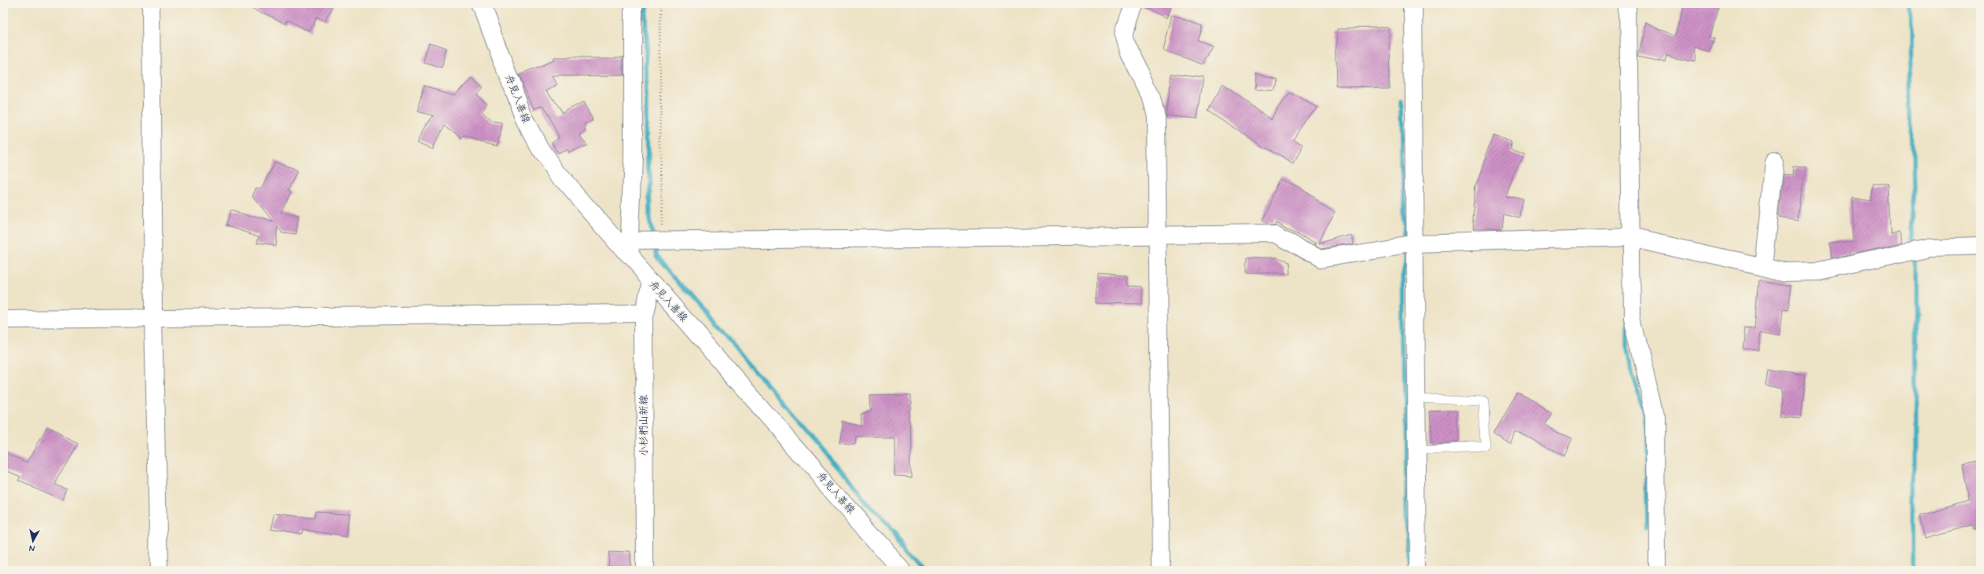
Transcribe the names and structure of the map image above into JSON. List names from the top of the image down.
{
  "streets": {
    "street": ["舟見入善線", "小杉椚山新線"]
  },
  "crossings": [
    ["舟見入善線", "小杉椚山新線"]
  ],
  "north": "bottom"
}
